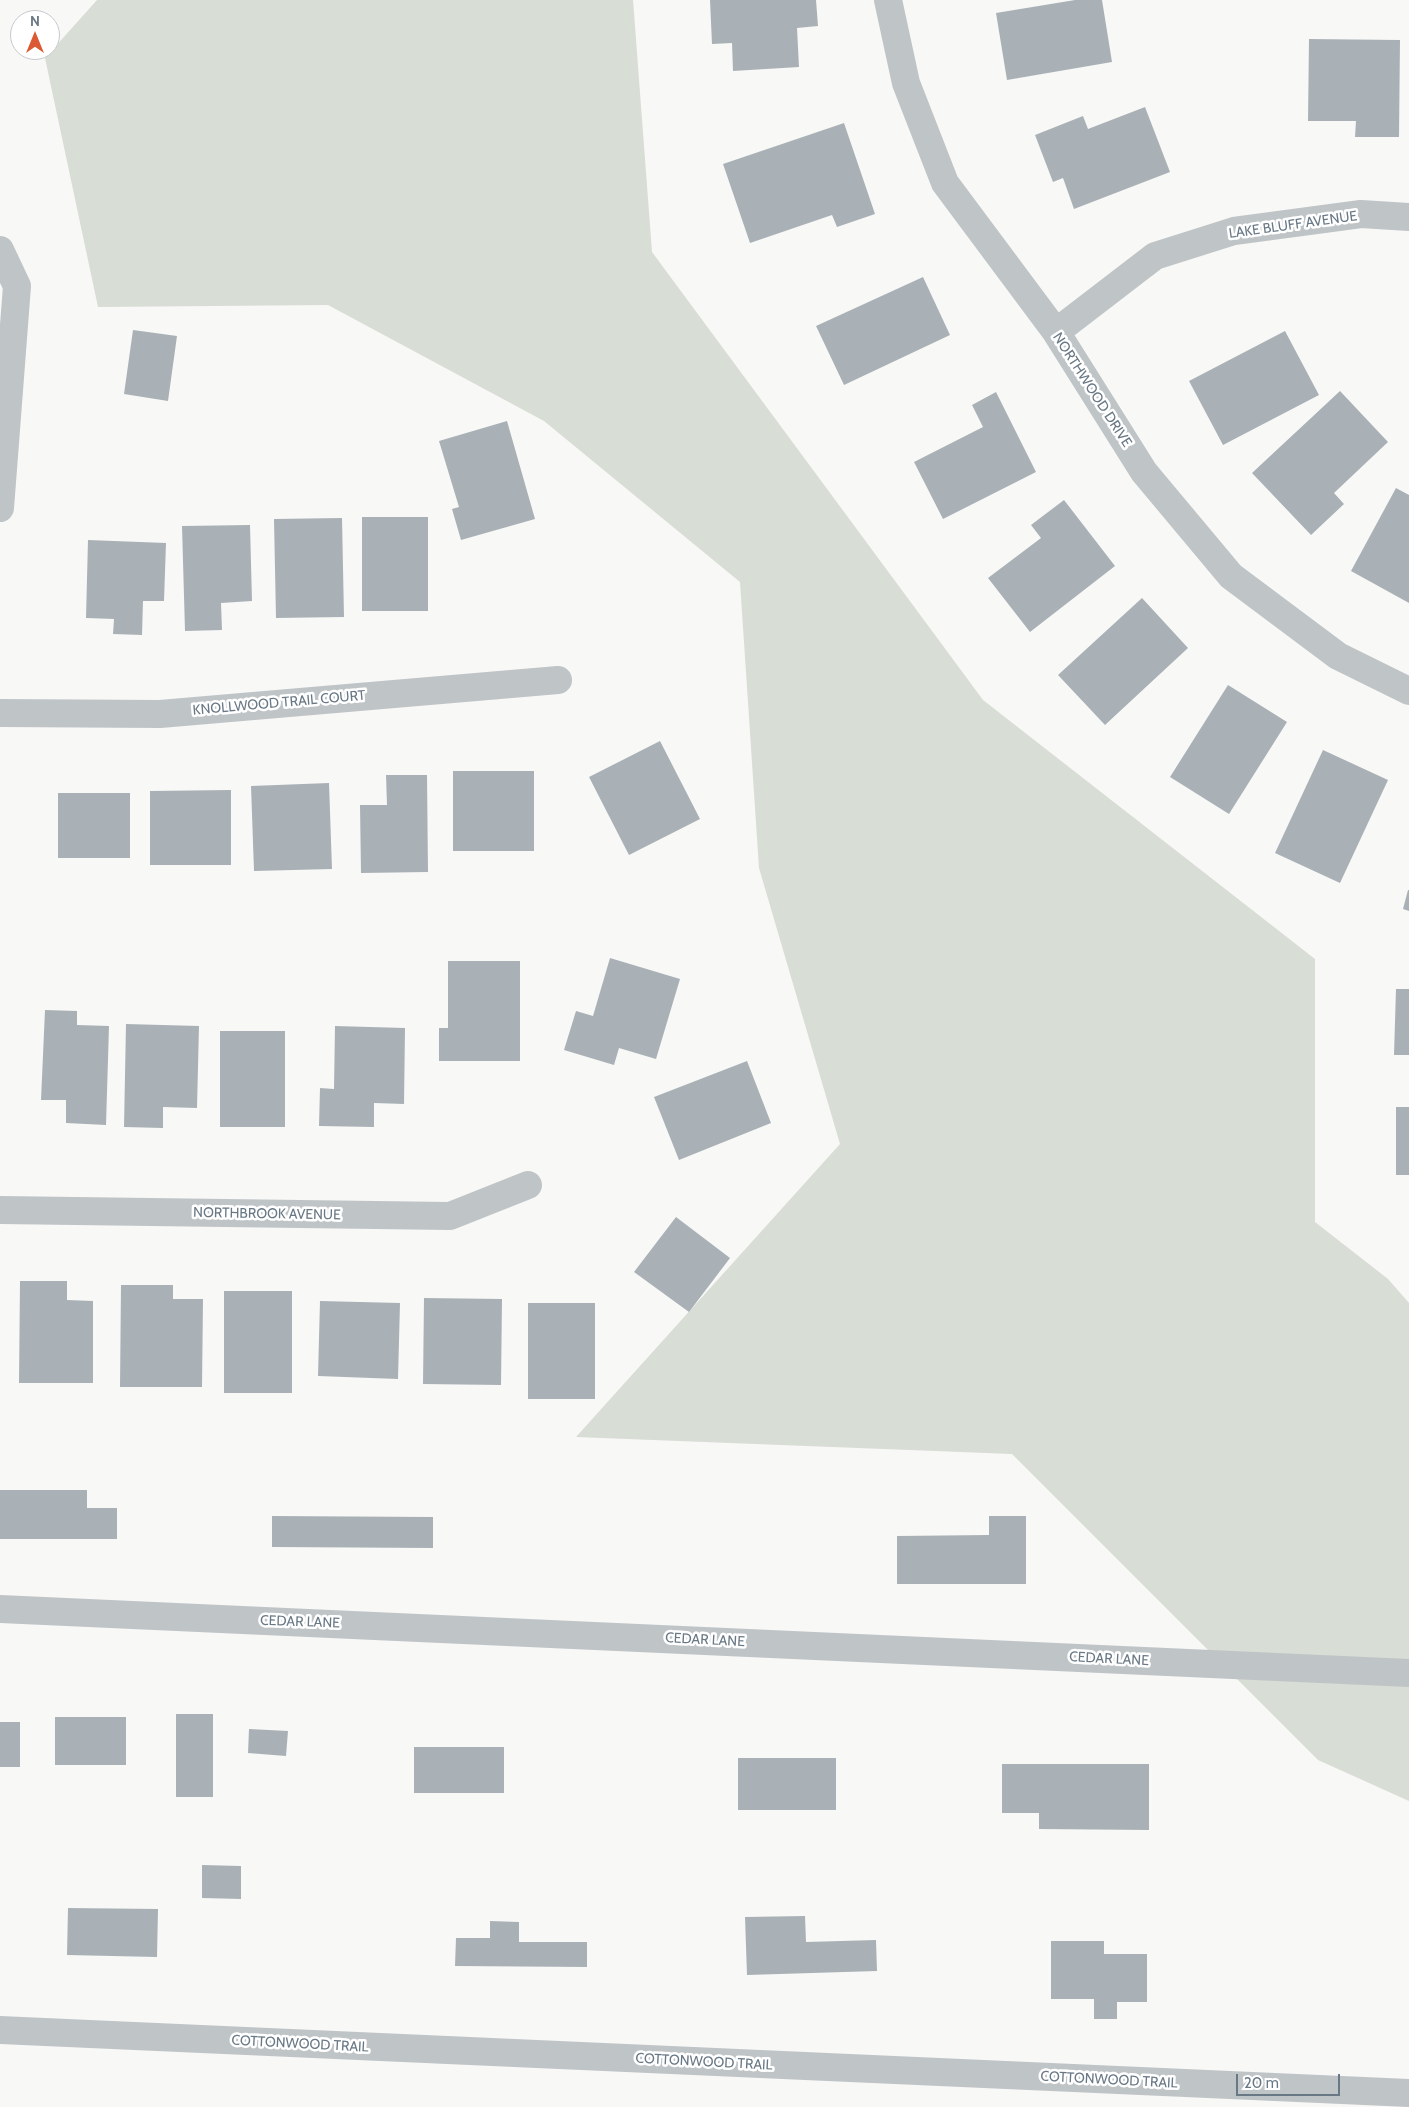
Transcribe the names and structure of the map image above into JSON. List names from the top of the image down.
{
  "streets": {
    "street": [
      "LAKE BLUFF AVENUE",
      "NORTHWOOD DRIVE",
      "KNOLLWOOD TRAIL COURT",
      "NORTHBROOK AVENUE",
      "CEDAR LANE",
      "COTTONWOOD TRAIL"
    ]
  },
  "crossings": [
    ["LAKE BLUFF AVENUE", "NORTHWOOD DRIVE"]
  ],
  "scale_bar": "20 m",
  "north": "top"
}
